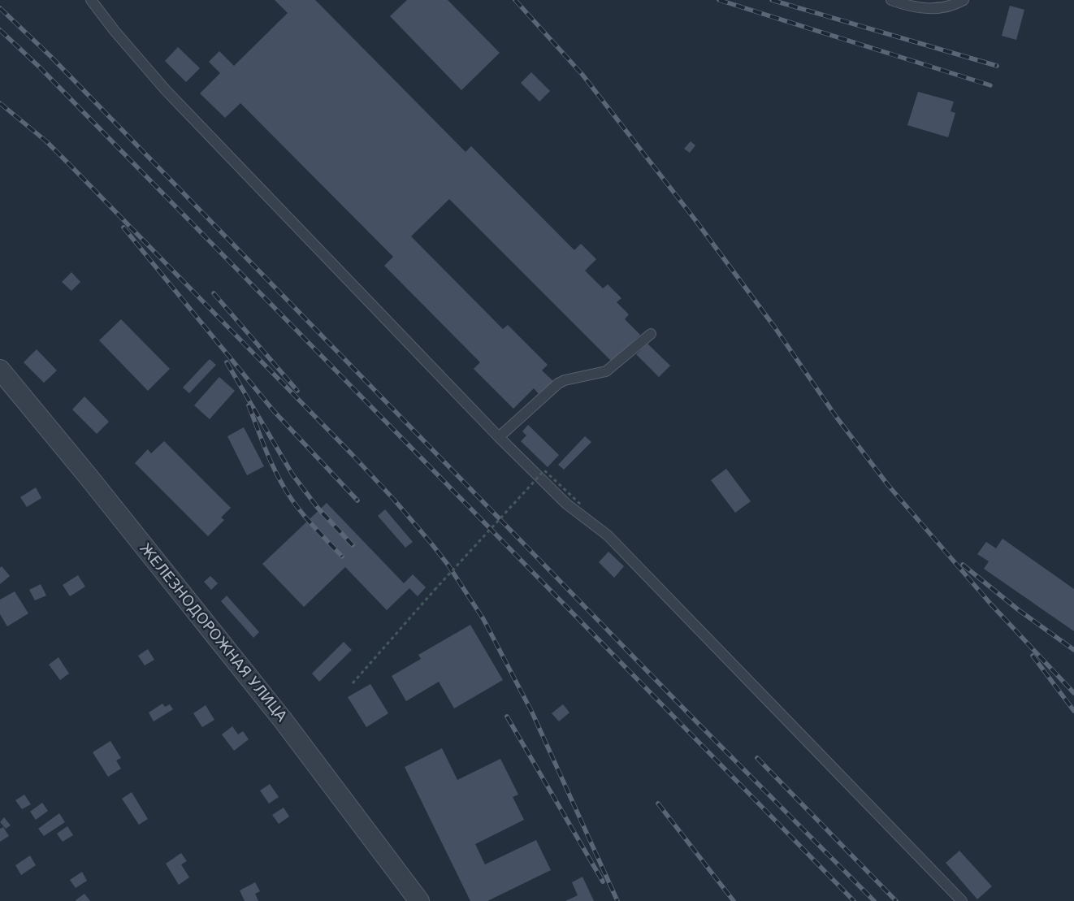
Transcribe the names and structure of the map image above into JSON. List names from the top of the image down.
{
  "streets": {
    "street": ["ЖЕЛЕЗНОДОРОЖНАЯ УЛИЦА"]
  }
}
